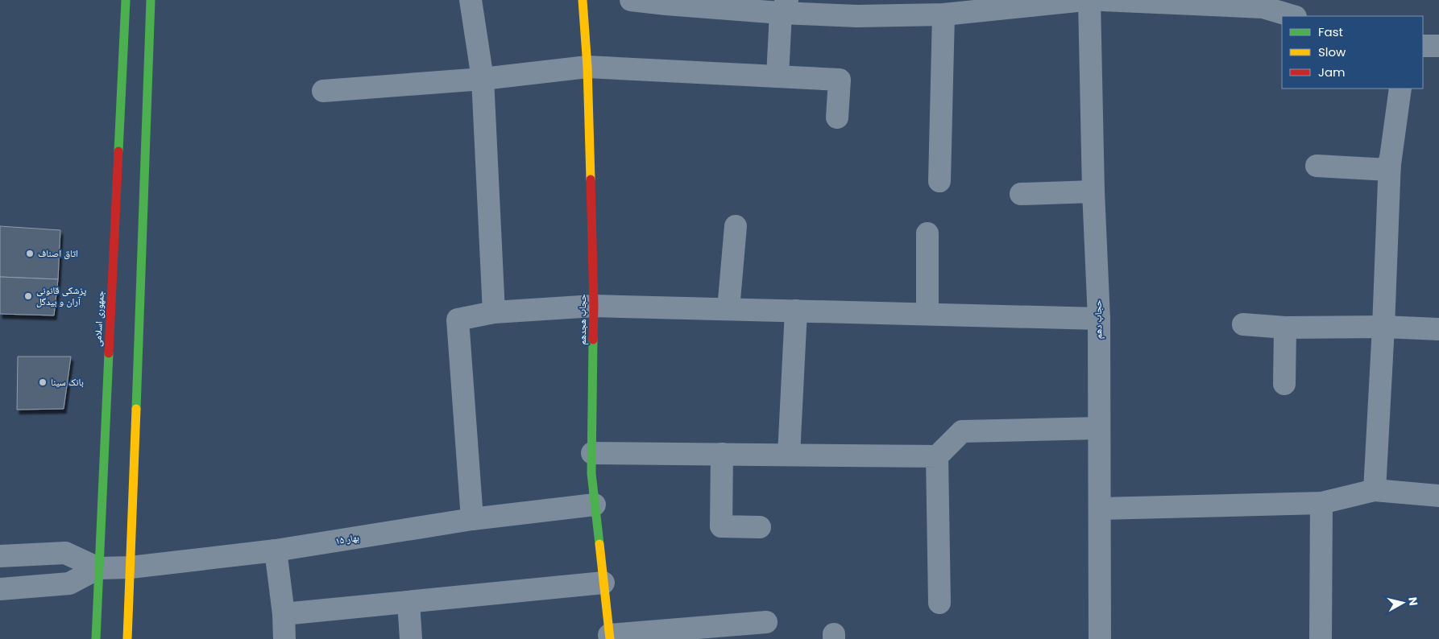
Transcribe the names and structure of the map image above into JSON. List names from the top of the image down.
{
  "streets": {
    "street": [
      "جمهوری اسلامی",
      "حجاب هجدهم",
      "حجاب دهم",
      "بهار ۱۵"
    ]
  },
  "crossings": [
    ["جمهوری اسلامی", "بهار ۱۵"],
    ["حجاب هجدهم", "بهار ۱۵"]
  ],
  "places": ["اتاق اصناف", "پزشکی قانونی آران و بیدگل", "بانک سینا"],
  "legend": ["Fast", "Slow", "Jam"],
  "north": "right"
}
